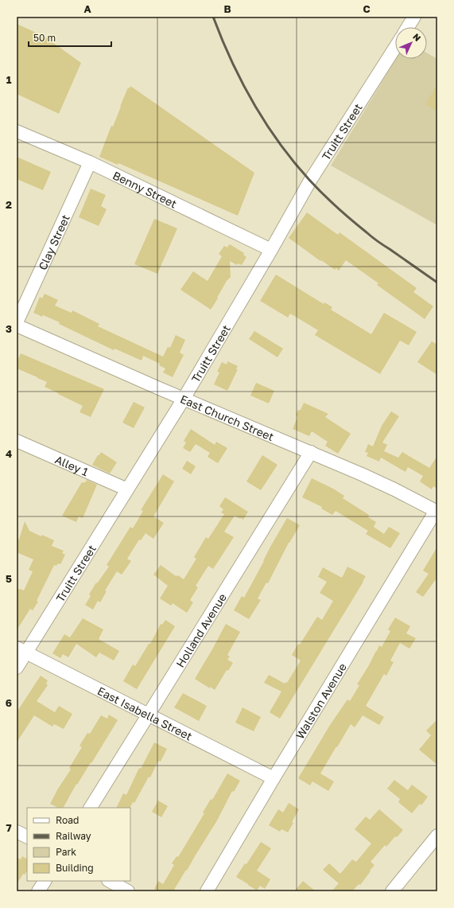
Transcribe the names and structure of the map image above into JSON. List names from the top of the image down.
{
  "streets": {
    "street": [
      "Truitt Street",
      "Benny Street",
      "Clay Street",
      "East Church Street",
      "Alley 1",
      "Holland Avenue",
      "Walston Avenue",
      "East Isabella Street"
    ]
  },
  "crossings": [
    ["Truitt Street", "Benny Street"],
    ["Truitt Street", "East Church Street"],
    ["Truitt Street", "Alley 1"],
    ["Truitt Street", "East Isabella Street"],
    ["Benny Street", "Clay Street"],
    ["East Church Street", "Holland Avenue"],
    ["East Church Street", "Walston Avenue"],
    ["Holland Avenue", "East Isabella Street"],
    ["Walston Avenue", "East Isabella Street"]
  ],
  "legend": [
    "Road",
    "Railway",
    "Park",
    "Building"
  ],
  "scale_bar": "50 m",
  "north": "top right",
  "grid": {
    "columns": ["A", "B", "C"],
    "rows": [
      "1",
      "2",
      "3",
      "4",
      "5",
      "6",
      "7"
    ]
  }
}
